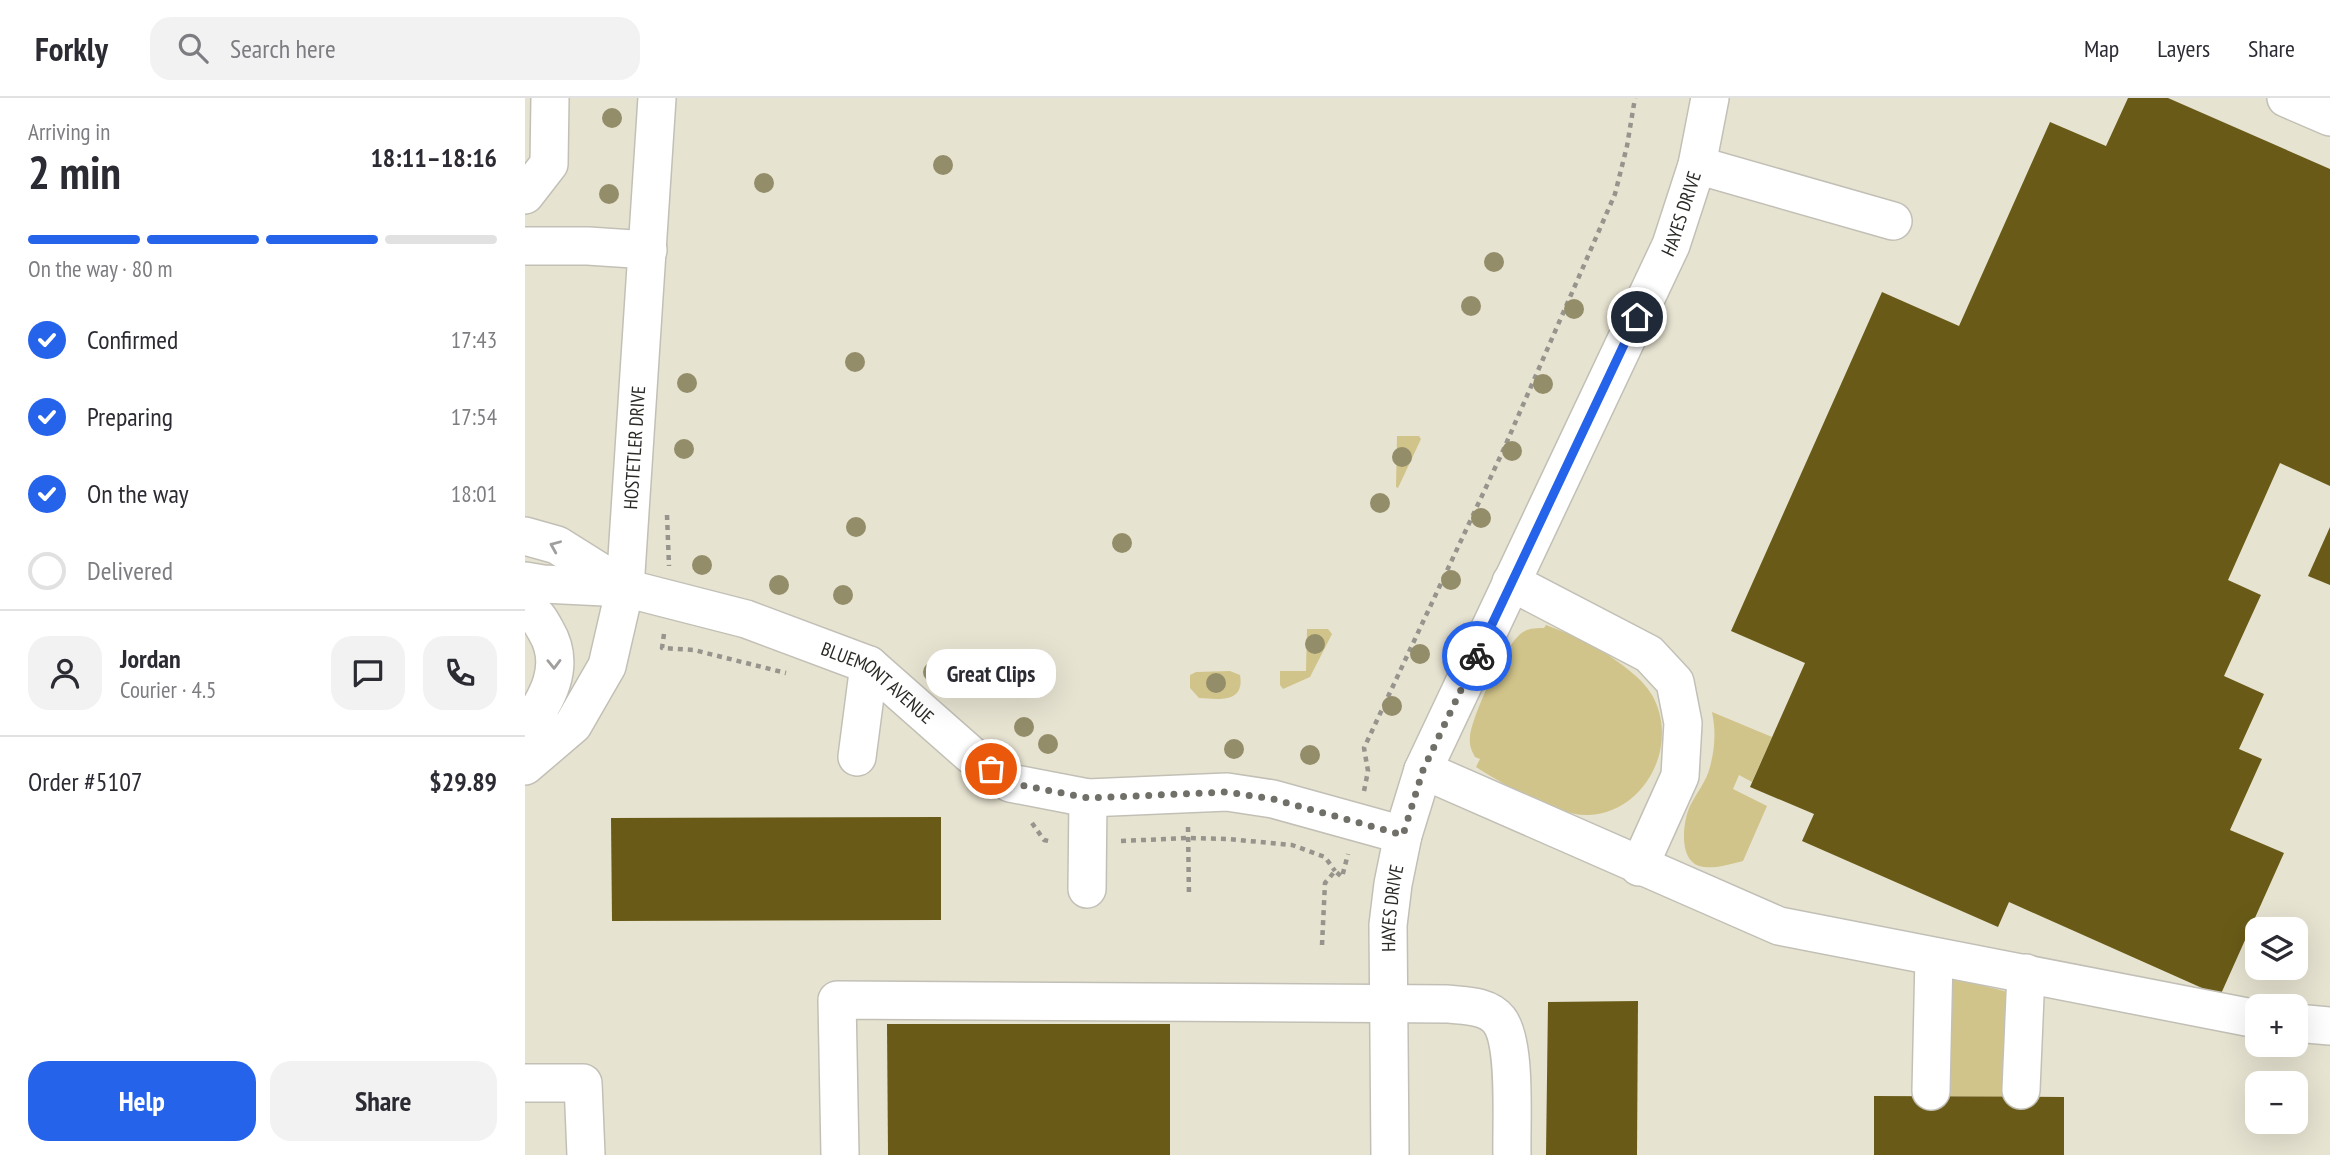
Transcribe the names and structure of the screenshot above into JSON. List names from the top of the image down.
{
  "streets": {
    "street": ["HAYES DRIVE", "HOSTETLER DRIVE", "BLUEMONT AVENUE"]
  },
  "crossings": [
    ["HAYES DRIVE", "BLUEMONT AVENUE"],
    ["HOSTETLER DRIVE", "BLUEMONT AVENUE"]
  ],
  "places": ["Great Clips"],
  "page": {
    "header": "Forkly",
    "search": "Search here",
    "nav": ["Map", "Layers", "Share"],
    "heading": ["2 min", "Arriving in", "18:11–18:16"],
    "panel": [
      "Jordan",
      "Courier · 4.5",
      "Order #5107",
      "$29.89"
    ],
    "bar": "On the way · 80 m",
    "list": [
      ["Confirmed", "17:43"],
      ["Preparing", "17:54"],
      ["On the way", "18:01"],
      "Delivered"
    ],
    "bubble": "Great Clips",
    "map_buttons": ["+", "−"],
    "buttons": ["Help", "Share"]
  }
}
